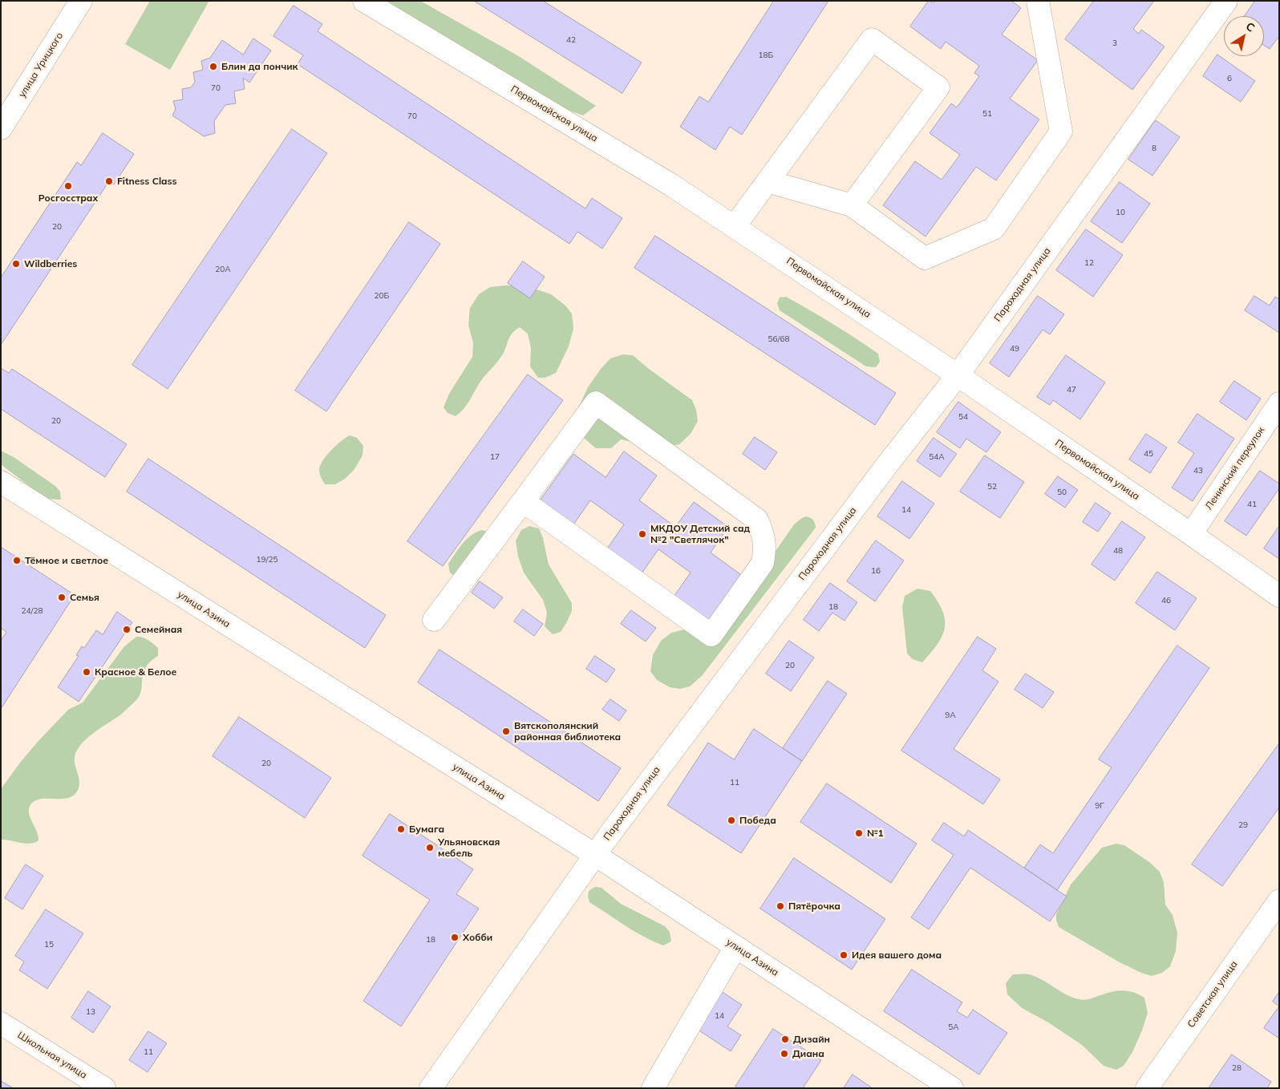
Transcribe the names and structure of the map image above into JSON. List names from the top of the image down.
{
  "streets": {
    "street": [
      "улица Урицкого",
      "Первомайская улица",
      "Пароходная улица",
      "Ленинский переулок",
      "улица Азина",
      "Советская улица",
      "Школьная улица"
    ]
  },
  "crossings": [
    ["Первомайская улица", "Пароходная улица"],
    ["Первомайская улица", "Ленинский переулок"],
    ["Пароходная улица", "улица Азина"]
  ],
  "places": [
    "Блин да пончик",
    "Fitness Class",
    "Росгосстрах",
    "Wildberries",
    "МКДОУ Детский сад №2 \"Светлячок\"",
    "Тёмное и светлое",
    "Семья",
    "Семейная",
    "Красное & Белое",
    "Вятскополянский районная библиотека",
    "Победа",
    "Бумага",
    "№1",
    "Ульяновская мебель",
    "Пятёрочка",
    "Хобби",
    "Идея вашего дома",
    "Дизайн",
    "Диана"
  ],
  "house_numbers": [
    "42",
    "3",
    "18Б",
    "6",
    "70",
    "51",
    "70",
    "8",
    "10",
    "20",
    "12",
    "20А",
    "20Б",
    "56/68",
    "49",
    "47",
    "54",
    "20",
    "45",
    "17",
    "54А",
    "43",
    "52",
    "50",
    "41",
    "14",
    "48",
    "19/25",
    "16",
    "46",
    "18",
    "24/28",
    "20",
    "9А",
    "20",
    "11",
    "9Г",
    "29",
    "18",
    "15",
    "13",
    "14",
    "5А",
    "11",
    "28"
  ],
  "north": "top right"
}
